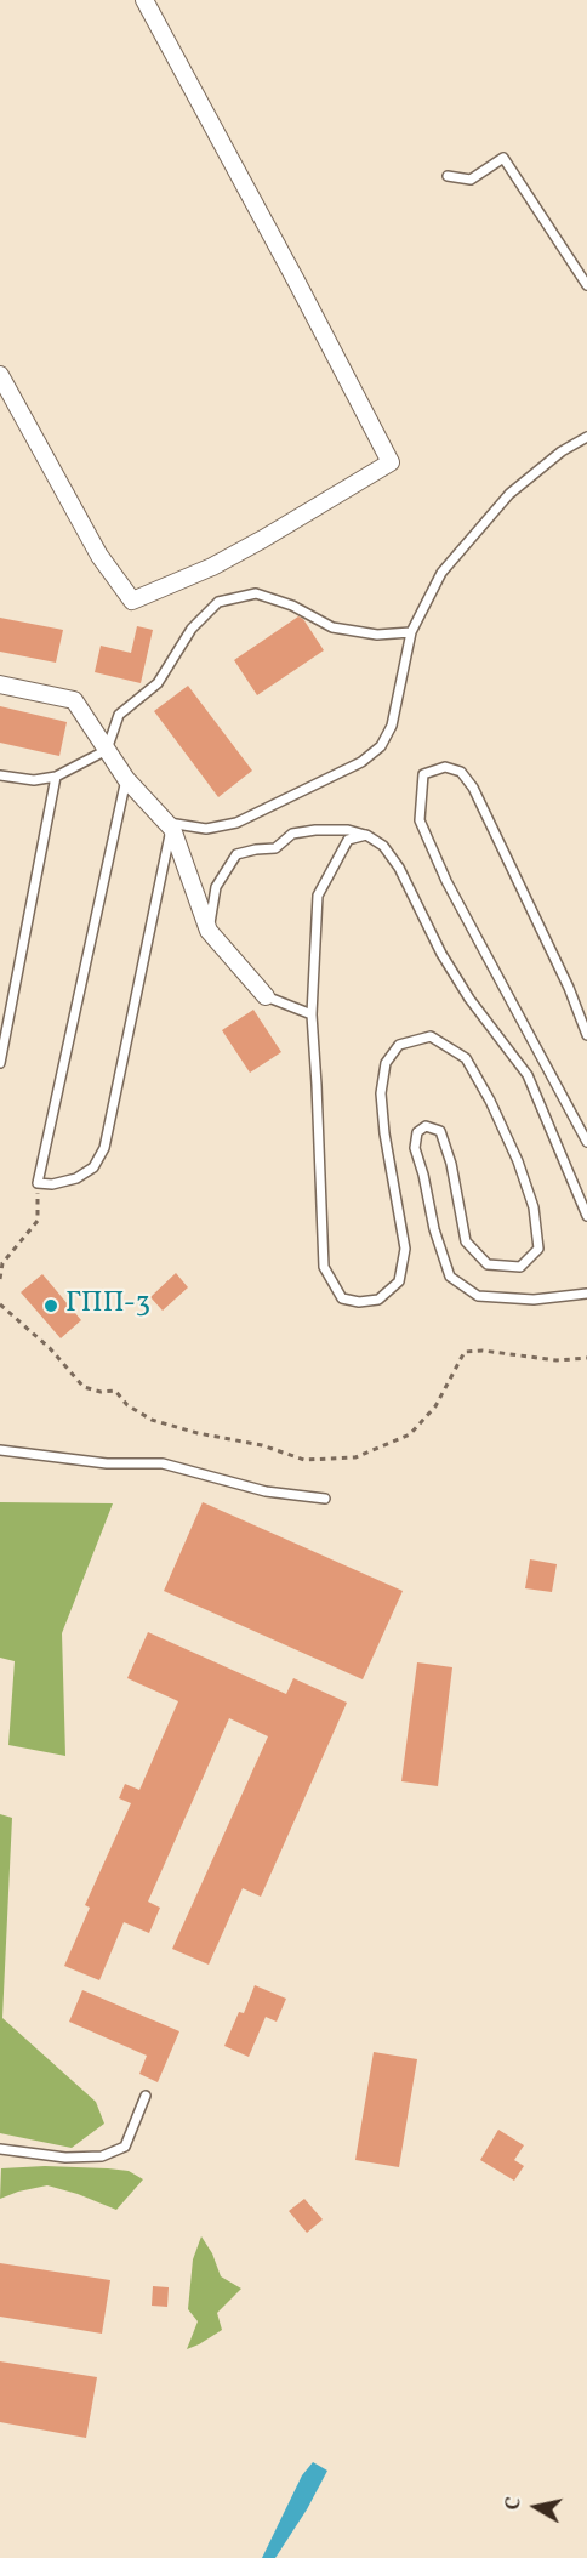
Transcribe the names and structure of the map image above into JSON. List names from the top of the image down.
{
  "places": ["ГПП-3"],
  "north": "left"
}
